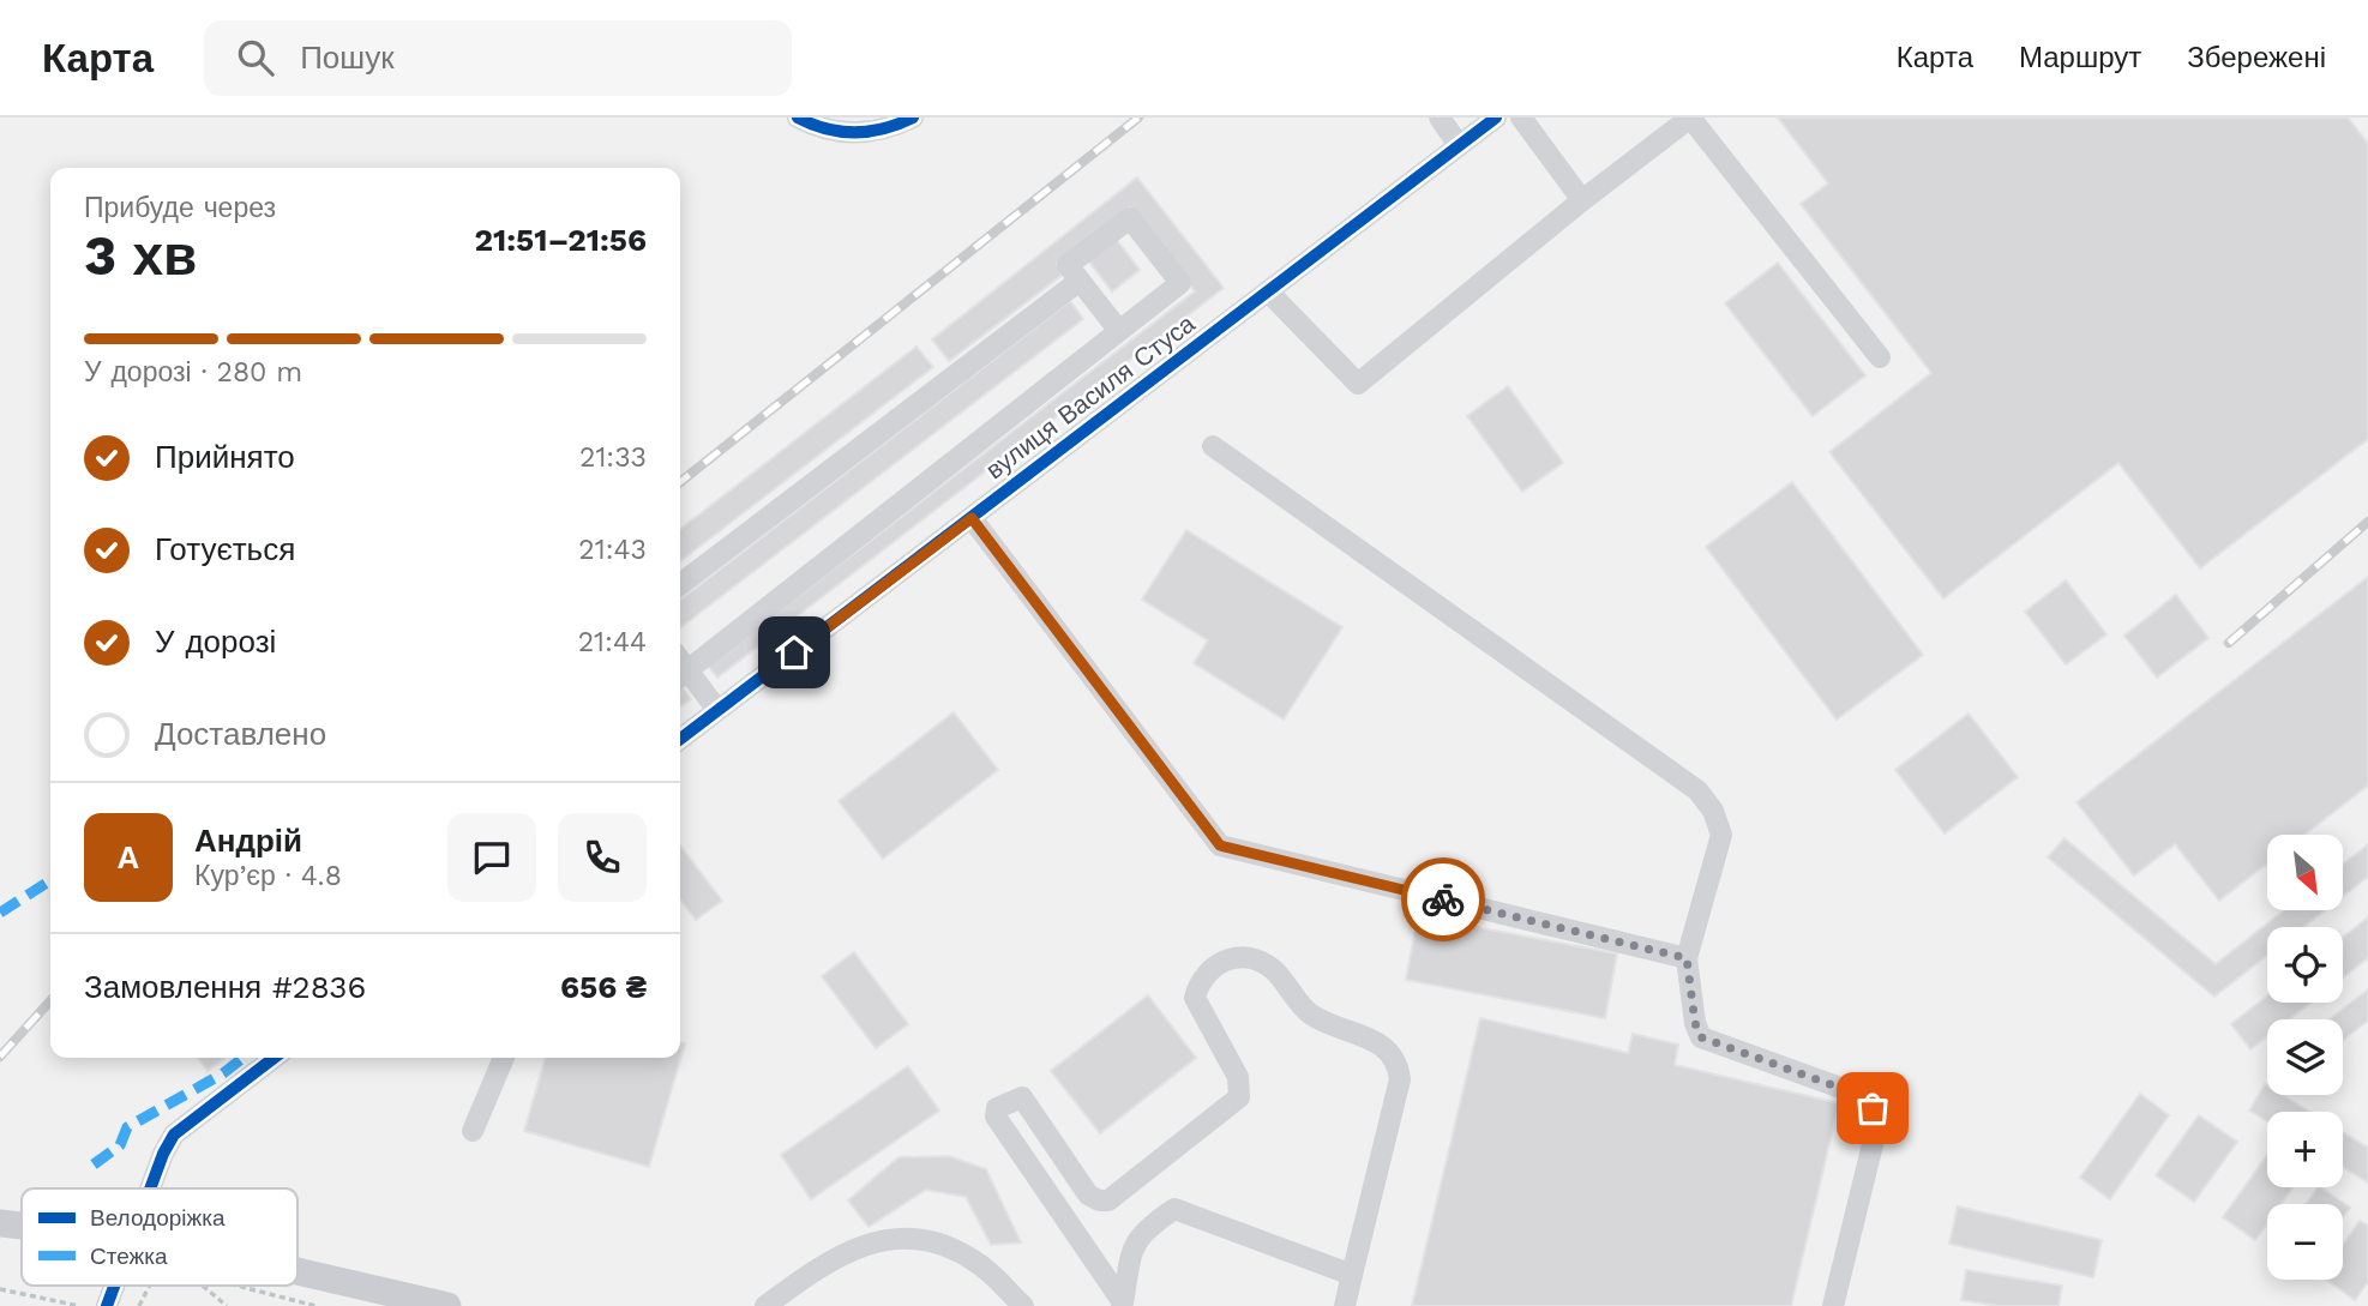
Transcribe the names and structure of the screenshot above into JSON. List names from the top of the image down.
{
  "streets": {
    "street": ["вулиця Василя Стуса"]
  },
  "legend": ["Велодоріжка", "Стежка"],
  "north": "bottom right",
  "page": {
    "header": "Карта",
    "search": "Пошук",
    "nav": ["Карта", "Маршрут", "Збережені"],
    "heading": ["3 хв", "Прибуде через", "21:51–21:56"],
    "panel": [
      "Андрій",
      "Кур’єр · 4.8",
      "Замовлення #2836",
      "656 ₴"
    ],
    "bar": "У дорозі · 280 m",
    "list": [
      ["Прийнято", "21:33"],
      ["Готується", "21:43"],
      ["У дорозі", "21:44"],
      "Доставлено"
    ],
    "round": "А",
    "map_buttons": ["+", "−"]
  }
}
